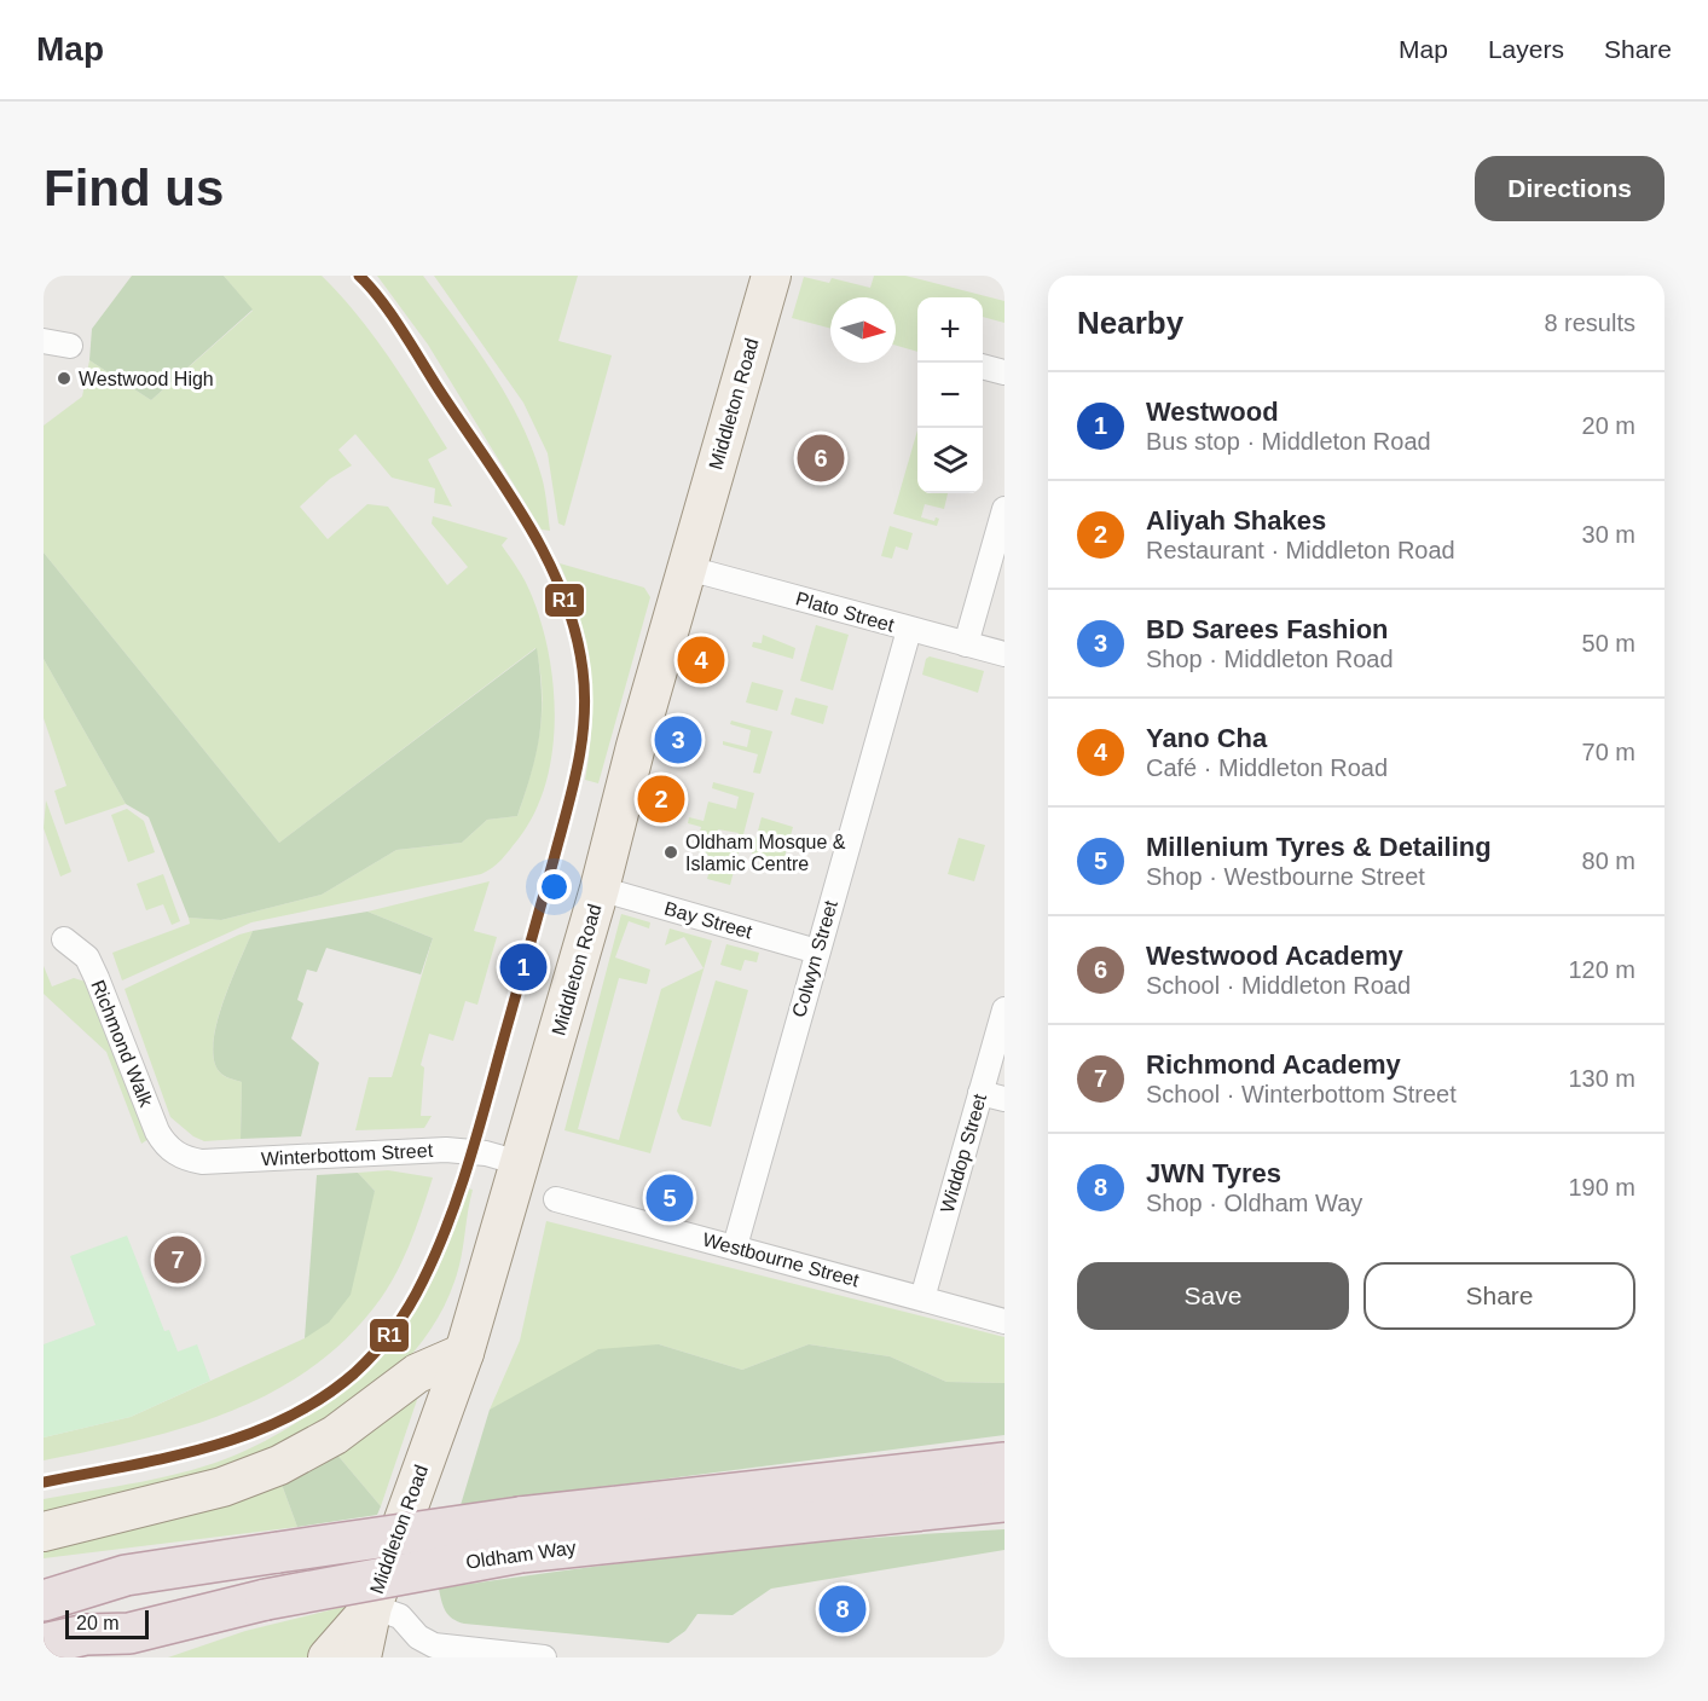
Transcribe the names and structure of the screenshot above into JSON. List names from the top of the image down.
{
  "streets": {
    "highway": ["Oldham Way"],
    "main road": ["Middleton Road"],
    "street": [
      "Plato Street",
      "Bay Street",
      "Colwyn Street",
      "Richmond Walk",
      "Widdop Street",
      "Winterbottom Street",
      "Westbourne Street"
    ]
  },
  "crossings": [
    ["Middleton Road", "Plato Street"],
    ["Middleton Road", "Bay Street"],
    ["Middleton Road", "Winterbottom Street"],
    ["Plato Street", "Colwyn Street"],
    ["Bay Street", "Colwyn Street"],
    ["Colwyn Street", "Westbourne Street"],
    ["Richmond Walk", "Winterbottom Street"],
    ["Widdop Street", "Westbourne Street"]
  ],
  "places": ["Westwood High", "Oldham Mosque & Islamic Centre"],
  "lines": ["transit line R1"],
  "scale_bar": "20 m",
  "north": "right",
  "page": {
    "header": "Map",
    "nav": ["Map", "Layers", "Share"],
    "buttons": [
      "Directions",
      ["Save", "Share"]
    ],
    "title": "Find us",
    "heading": ["Nearby", "8 results"],
    "map_buttons": ["+", "−"],
    "list": [
      {
        "mark": "1",
        "name": "Westwood",
        "note": "Bus stop · Middleton Road",
        "value": "20 m"
      },
      {
        "mark": "2",
        "name": "Aliyah Shakes",
        "note": "Restaurant · Middleton Road",
        "value": "30 m"
      },
      {
        "mark": "3",
        "name": "BD Sarees Fashion",
        "note": "Shop · Middleton Road",
        "value": "50 m"
      },
      {
        "mark": "4",
        "name": "Yano Cha",
        "note": "Café · Middleton Road",
        "value": "70 m"
      },
      {
        "mark": "5",
        "name": "Millenium Tyres & Detailing",
        "note": "Shop · Westbourne Street",
        "value": "80 m"
      },
      {
        "mark": "6",
        "name": "Westwood Academy",
        "note": "School · Middleton Road",
        "value": "120 m"
      },
      {
        "mark": "7",
        "name": "Richmond Academy",
        "note": "School · Winterbottom Street",
        "value": "130 m"
      },
      {
        "mark": "8",
        "name": "JWN Tyres",
        "note": "Shop · Oldham Way",
        "value": "190 m"
      }
    ],
    "pins": [
      "6",
      "4",
      "3",
      "2",
      "1",
      "5",
      "7",
      "8"
    ],
    "scale": "20 m"
  }
}
